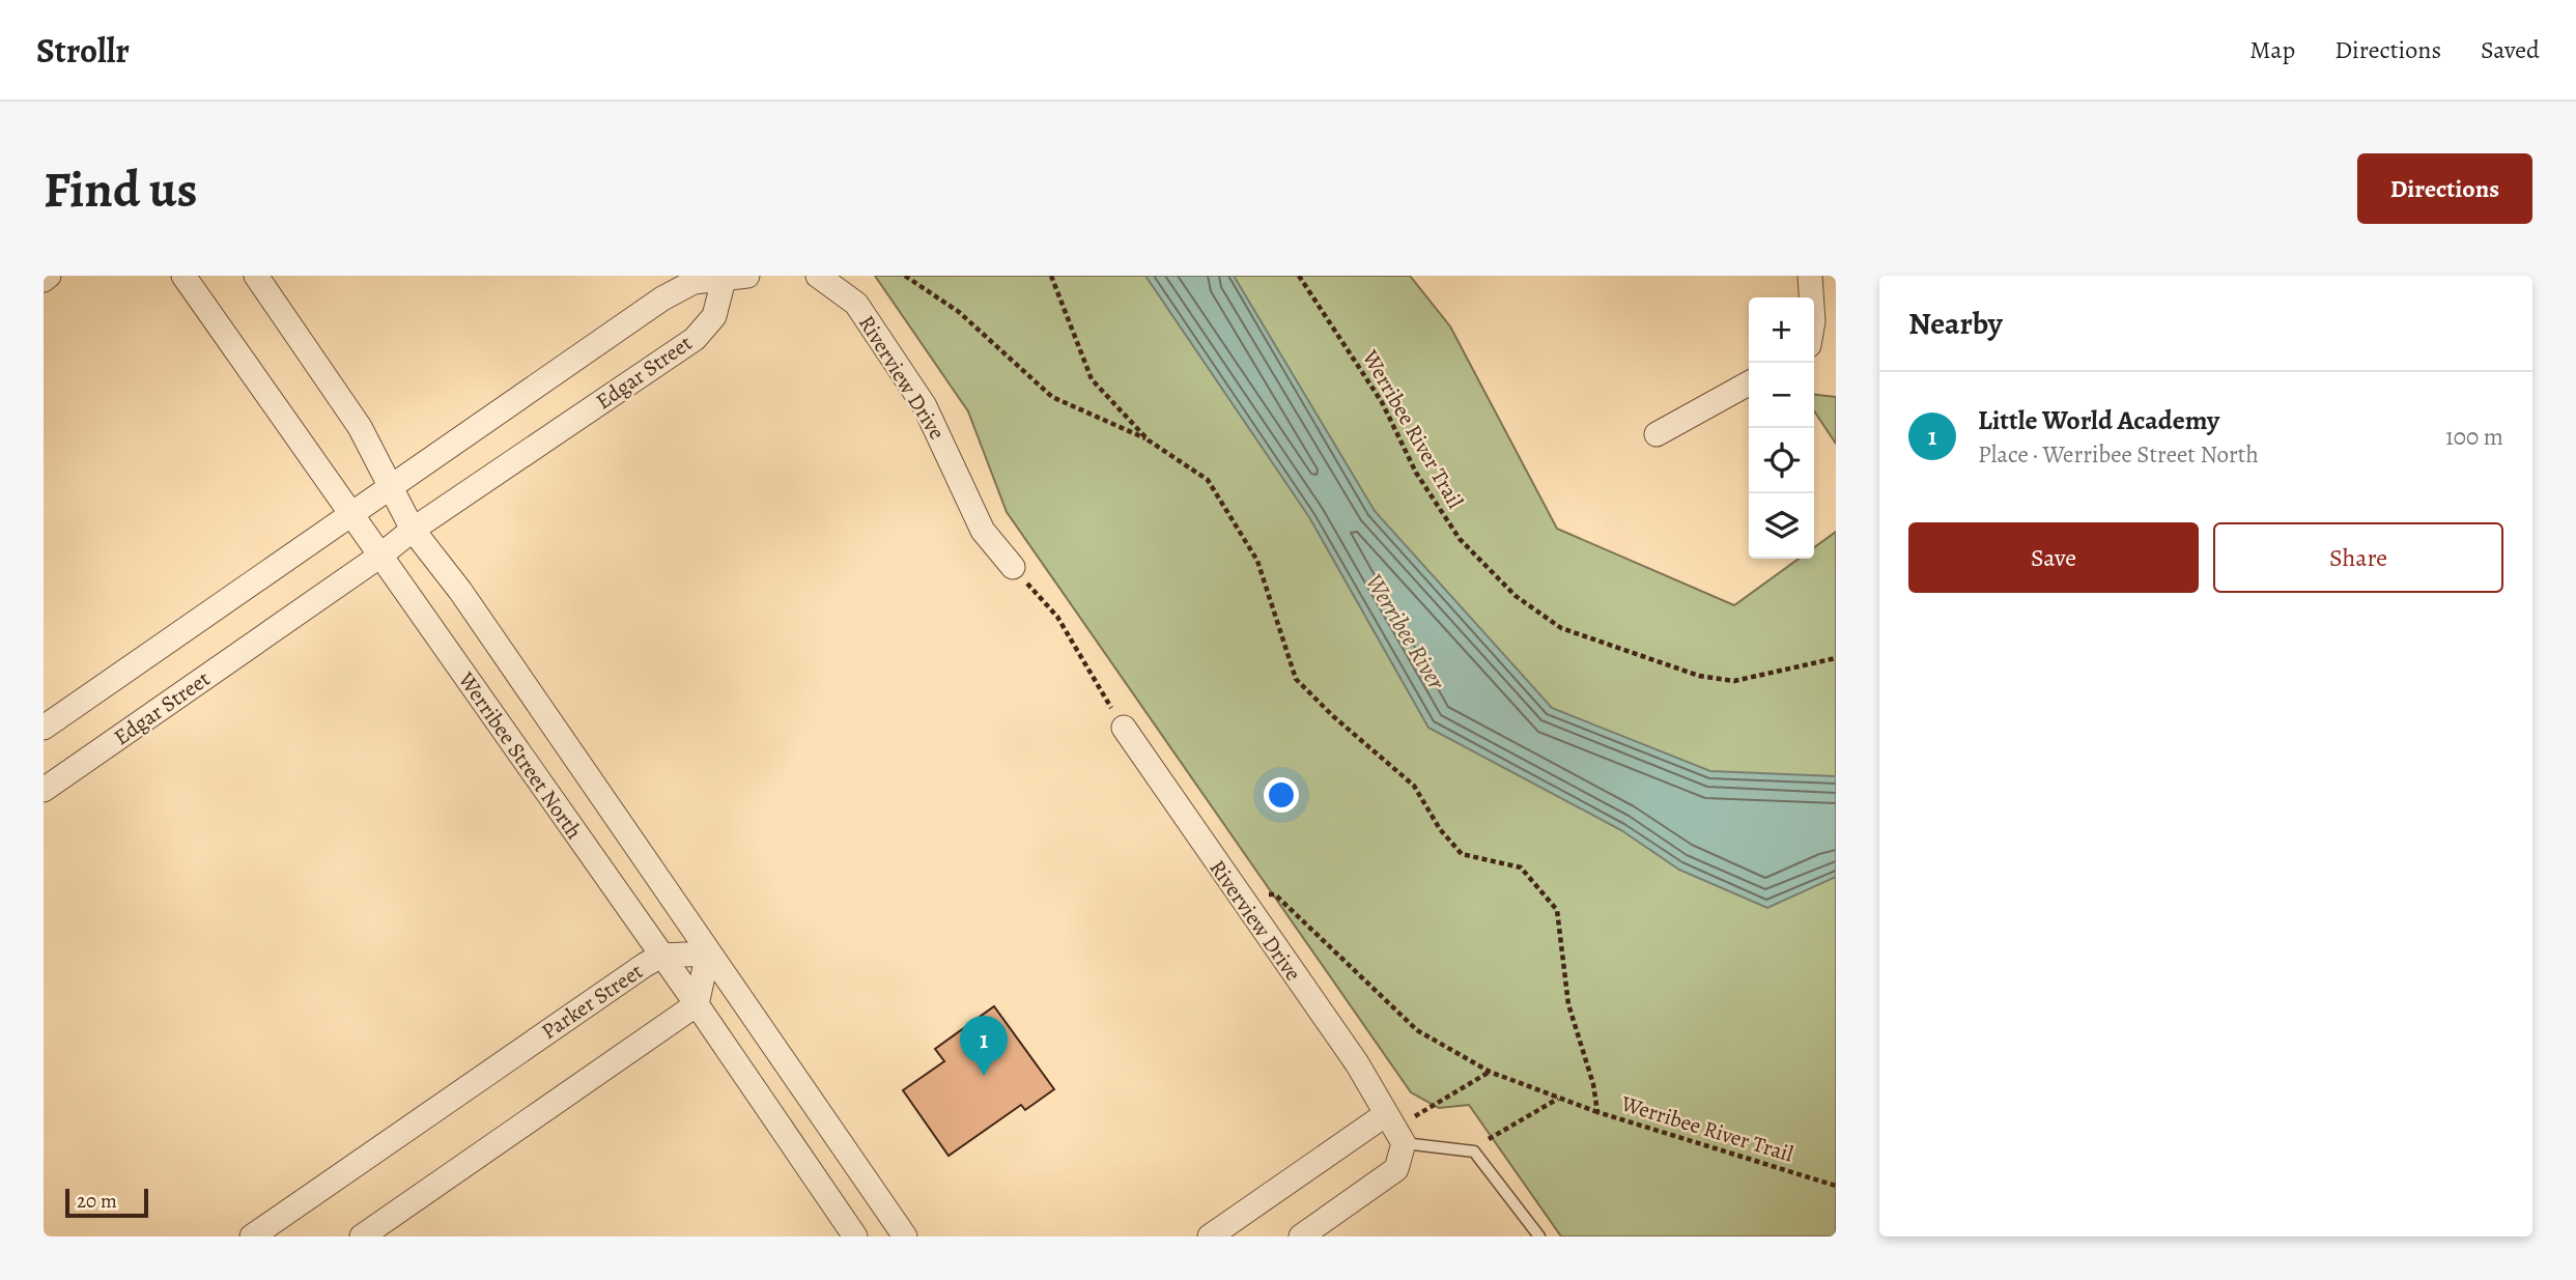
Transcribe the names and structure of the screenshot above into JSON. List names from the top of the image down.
{
  "streets": {
    "street": [
      "Edgar Street",
      "Riverview Drive",
      "Werribee Street North",
      "Parker Street"
    ],
    "path": ["Werribee River Trail"]
  },
  "crossings": [
    ["Edgar Street", "Werribee Street North"],
    ["Werribee Street North", "Parker Street"]
  ],
  "water": ["Werribee River"],
  "scale_bar": "20 m",
  "page": {
    "header": "Strollr",
    "nav": ["Map", "Directions", "Saved"],
    "buttons": [
      "Directions",
      ["Save", "Share"]
    ],
    "title": "Find us",
    "heading": "Nearby",
    "map_buttons": ["+", "−"],
    "list": [
      {
        "mark": "1",
        "name": "Little World Academy",
        "note": "Place · Werribee Street North",
        "value": "100 m"
      }
    ],
    "pins": "1",
    "scale": "20 m"
  }
}
